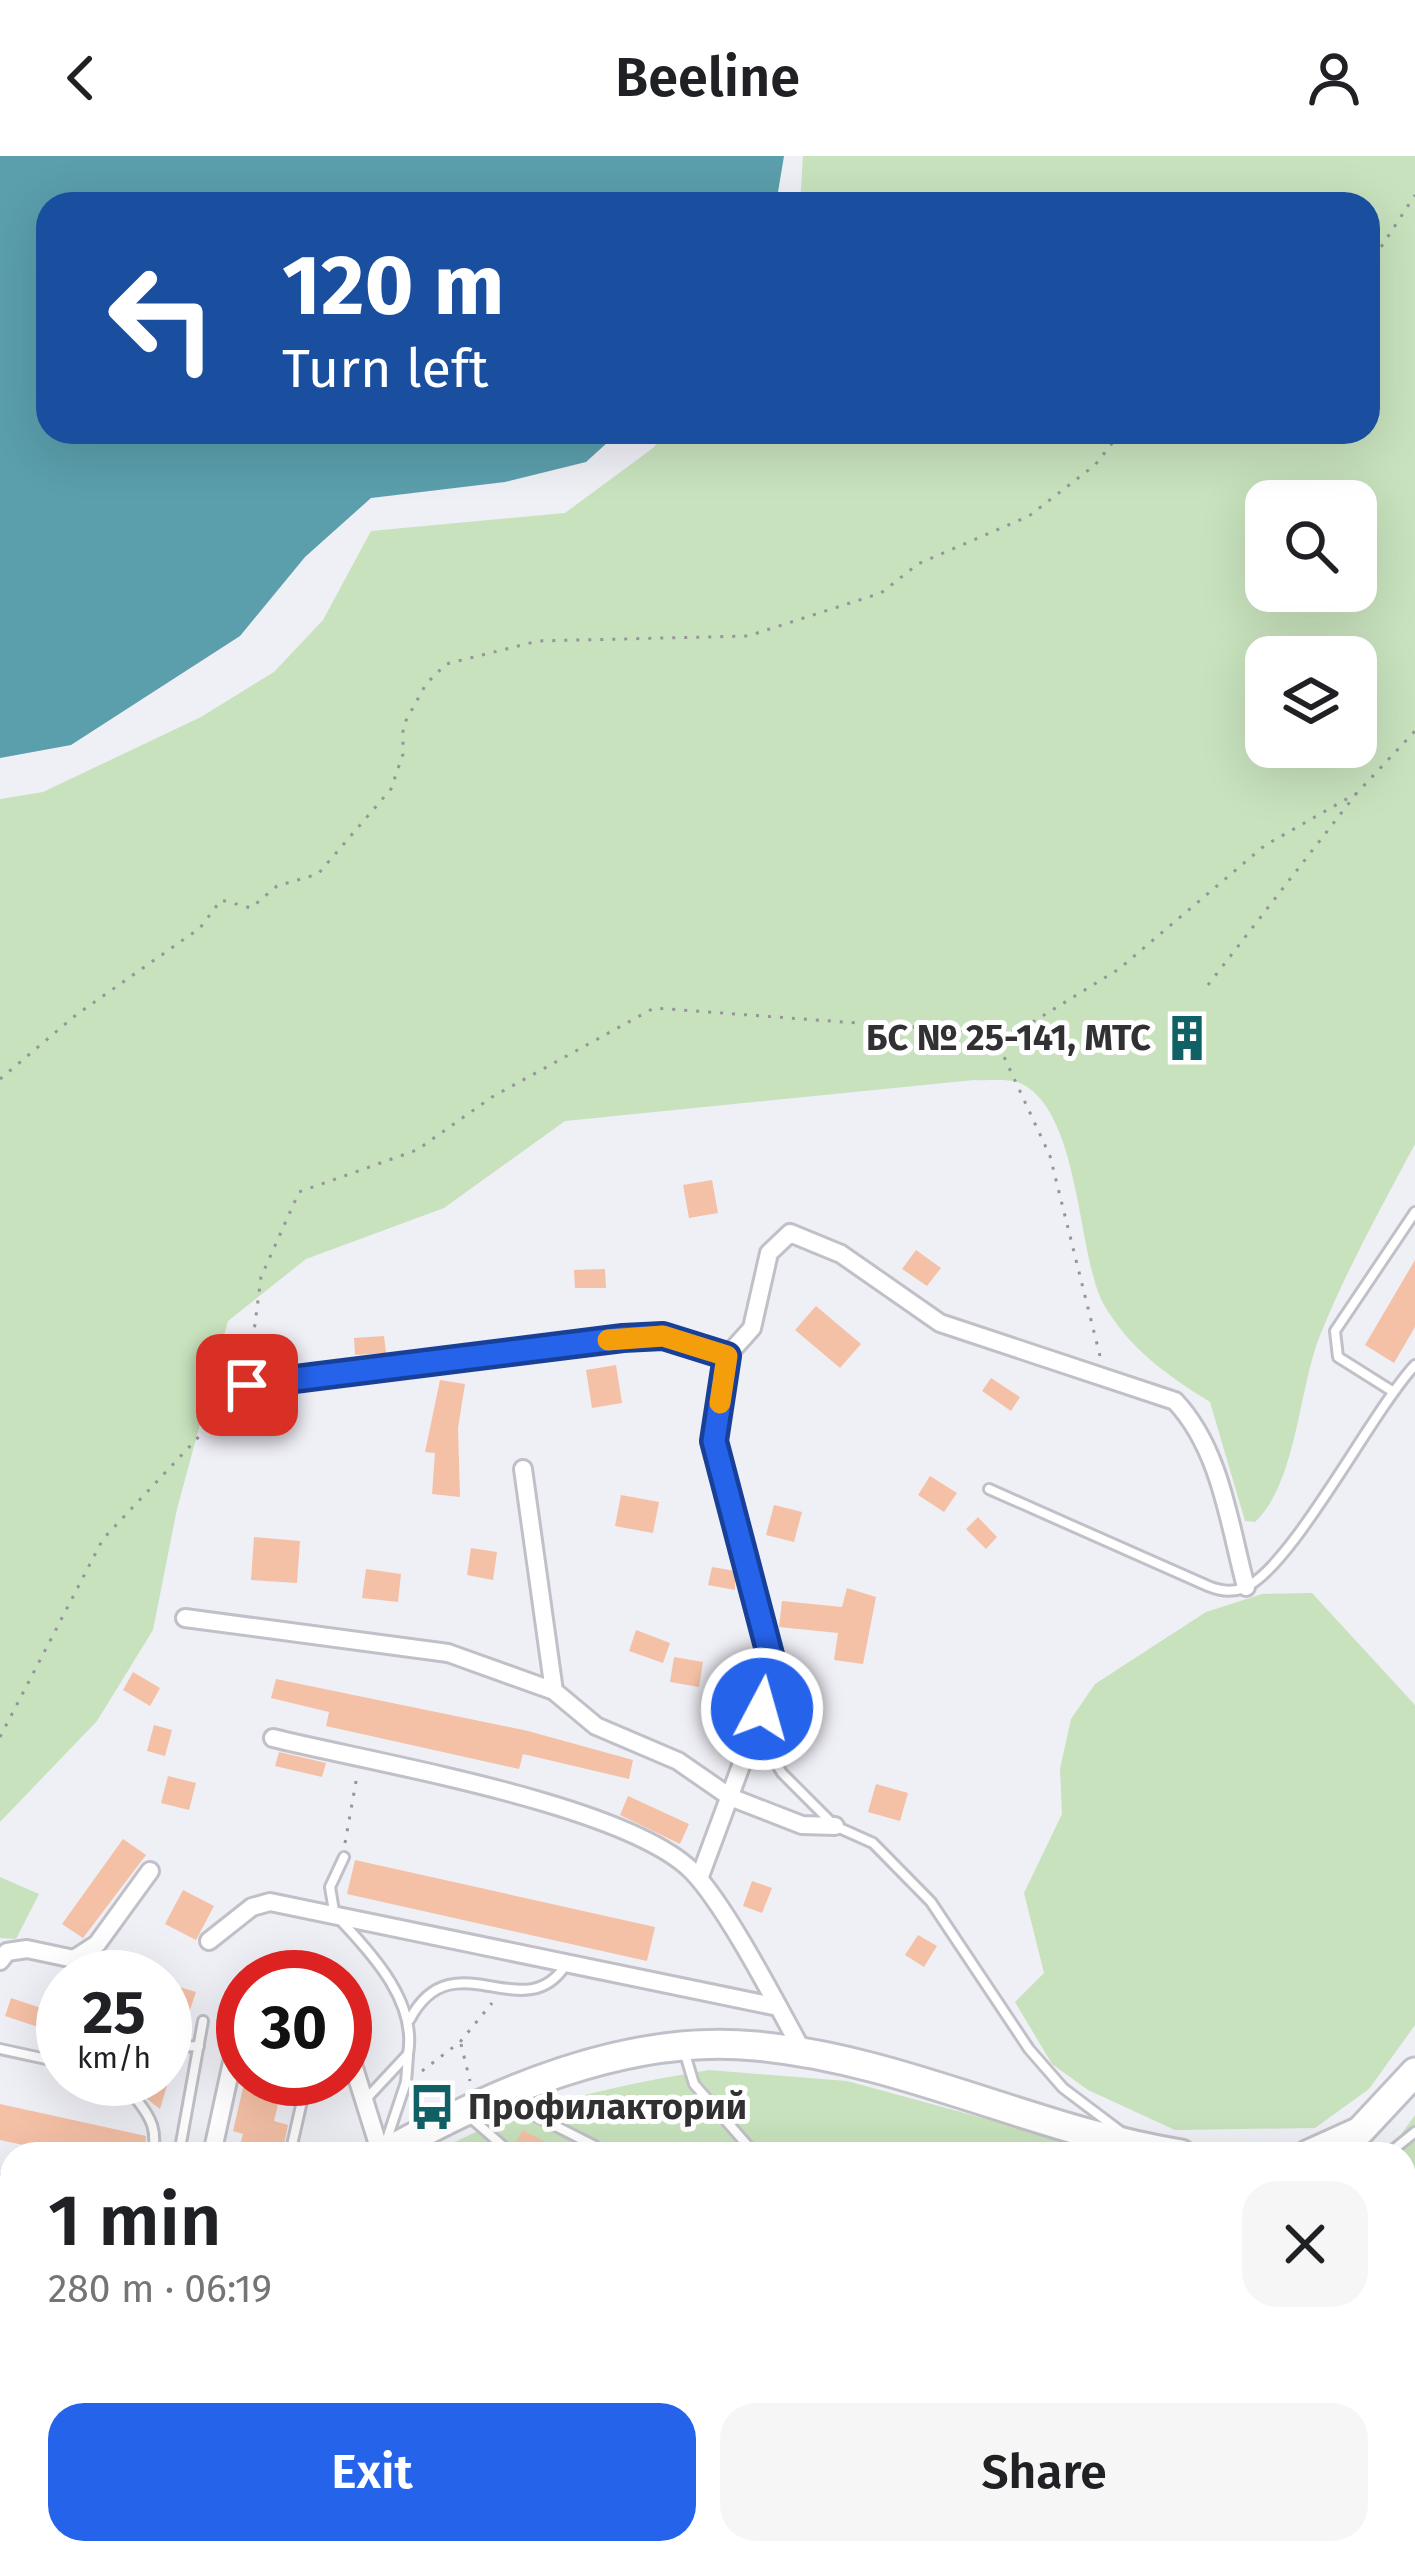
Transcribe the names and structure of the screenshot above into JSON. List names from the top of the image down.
{
  "places": {
    "building": ["БС № 25-141, МТС"],
    "bus stop": ["Профилакторий"]
  },
  "page": {
    "header": "Beeline",
    "turn": ["120 m", "Turn left"],
    "speed": "25 km/h",
    "limit": "30",
    "heading": ["1 min", "280 m · 06:19"],
    "buttons": ["Exit", "Share"]
  }
}
